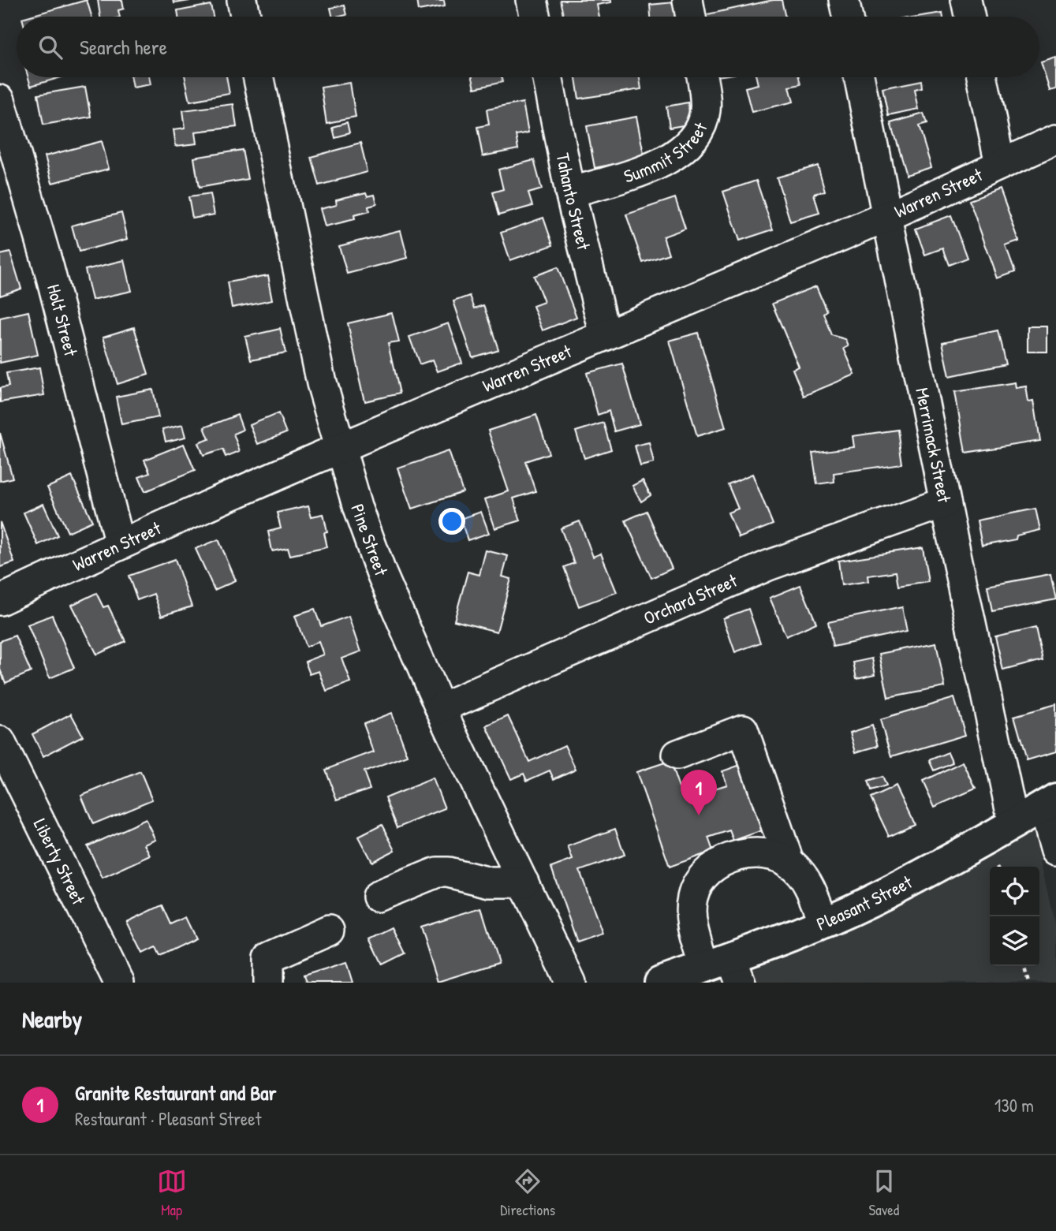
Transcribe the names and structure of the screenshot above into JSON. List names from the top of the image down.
{
  "streets": {
    "main road": ["Pleasant Street"],
    "street": [
      "Summit Street",
      "Warren Street",
      "Tahanto Street",
      "Holt Street",
      "Merrimack Street",
      "Pine Street",
      "Orchard Street",
      "Liberty Street"
    ]
  },
  "crossings": [
    ["Summit Street", "Tahanto Street"],
    ["Warren Street", "Tahanto Street"],
    ["Warren Street", "Holt Street"],
    ["Warren Street", "Merrimack Street"],
    ["Warren Street", "Pine Street"],
    ["Merrimack Street", "Orchard Street"],
    ["Merrimack Street", "Pleasant Street"],
    ["Pine Street", "Orchard Street"]
  ],
  "page": {
    "search": "Search here",
    "pins": "1",
    "heading": "Nearby",
    "list": [
      {
        "mark": "1",
        "name": "Granite Restaurant and Bar",
        "note": "Restaurant · Pleasant Street",
        "value": "130 m"
      }
    ],
    "nav": ["Map", "Directions", "Saved"]
  }
}
